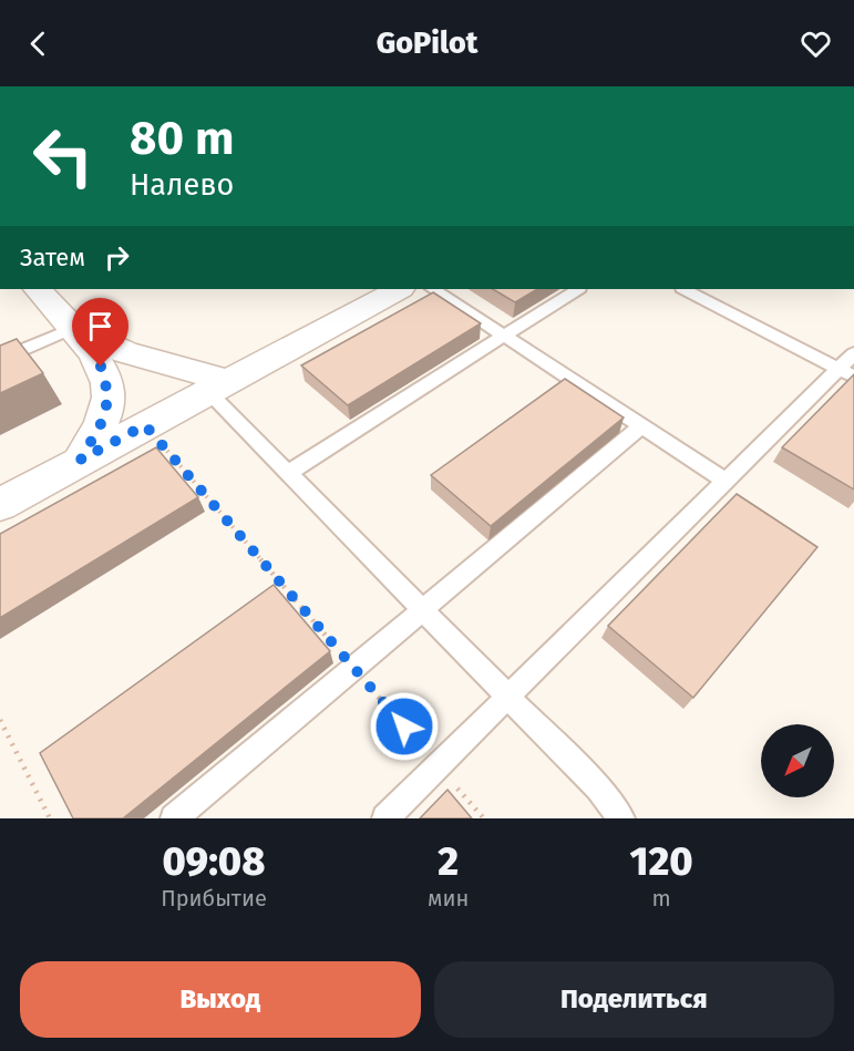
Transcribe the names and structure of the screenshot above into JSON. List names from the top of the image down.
{
  "north": "bottom left",
  "page": {
    "header": "GoPilot",
    "turn": ["80 m", "Налево"],
    "then": "Затем",
    "eta": [
      "09:08",
      "Прибытие",
      "2",
      "мин",
      "120",
      "m"
    ],
    "buttons": ["Выход", "Поделиться"]
  }
}
